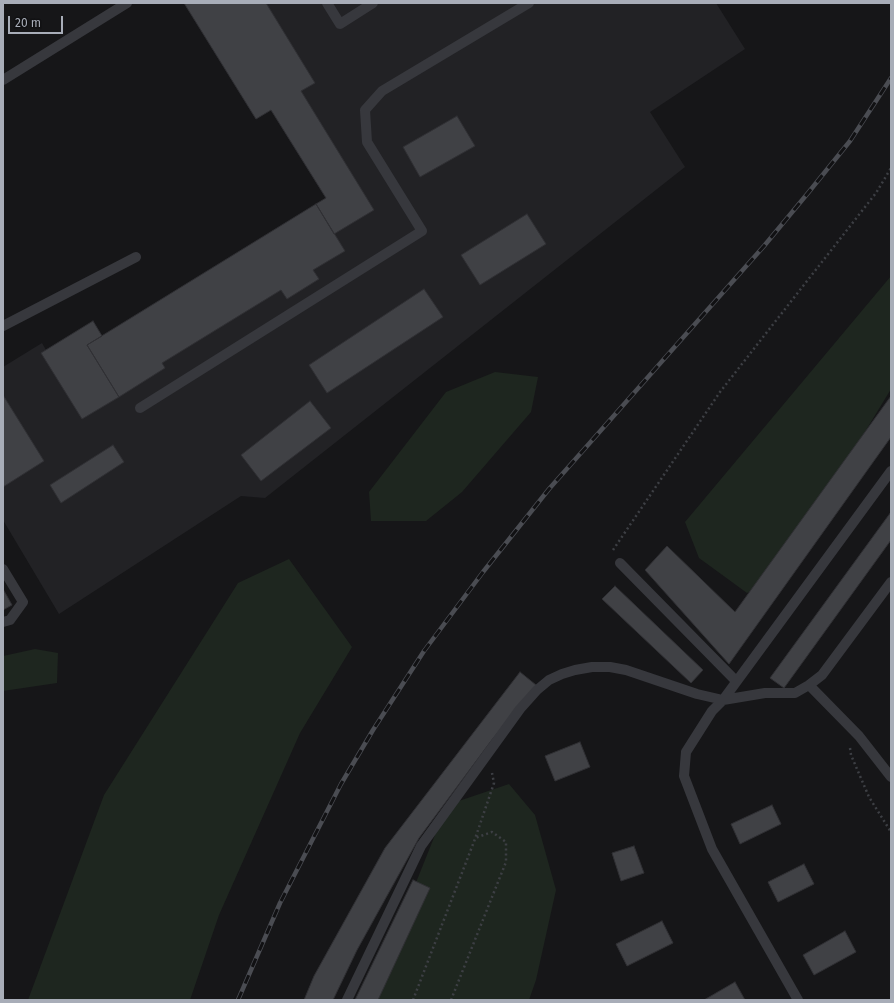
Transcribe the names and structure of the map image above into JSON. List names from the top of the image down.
{
  "scale_bar": "20 m"
}
